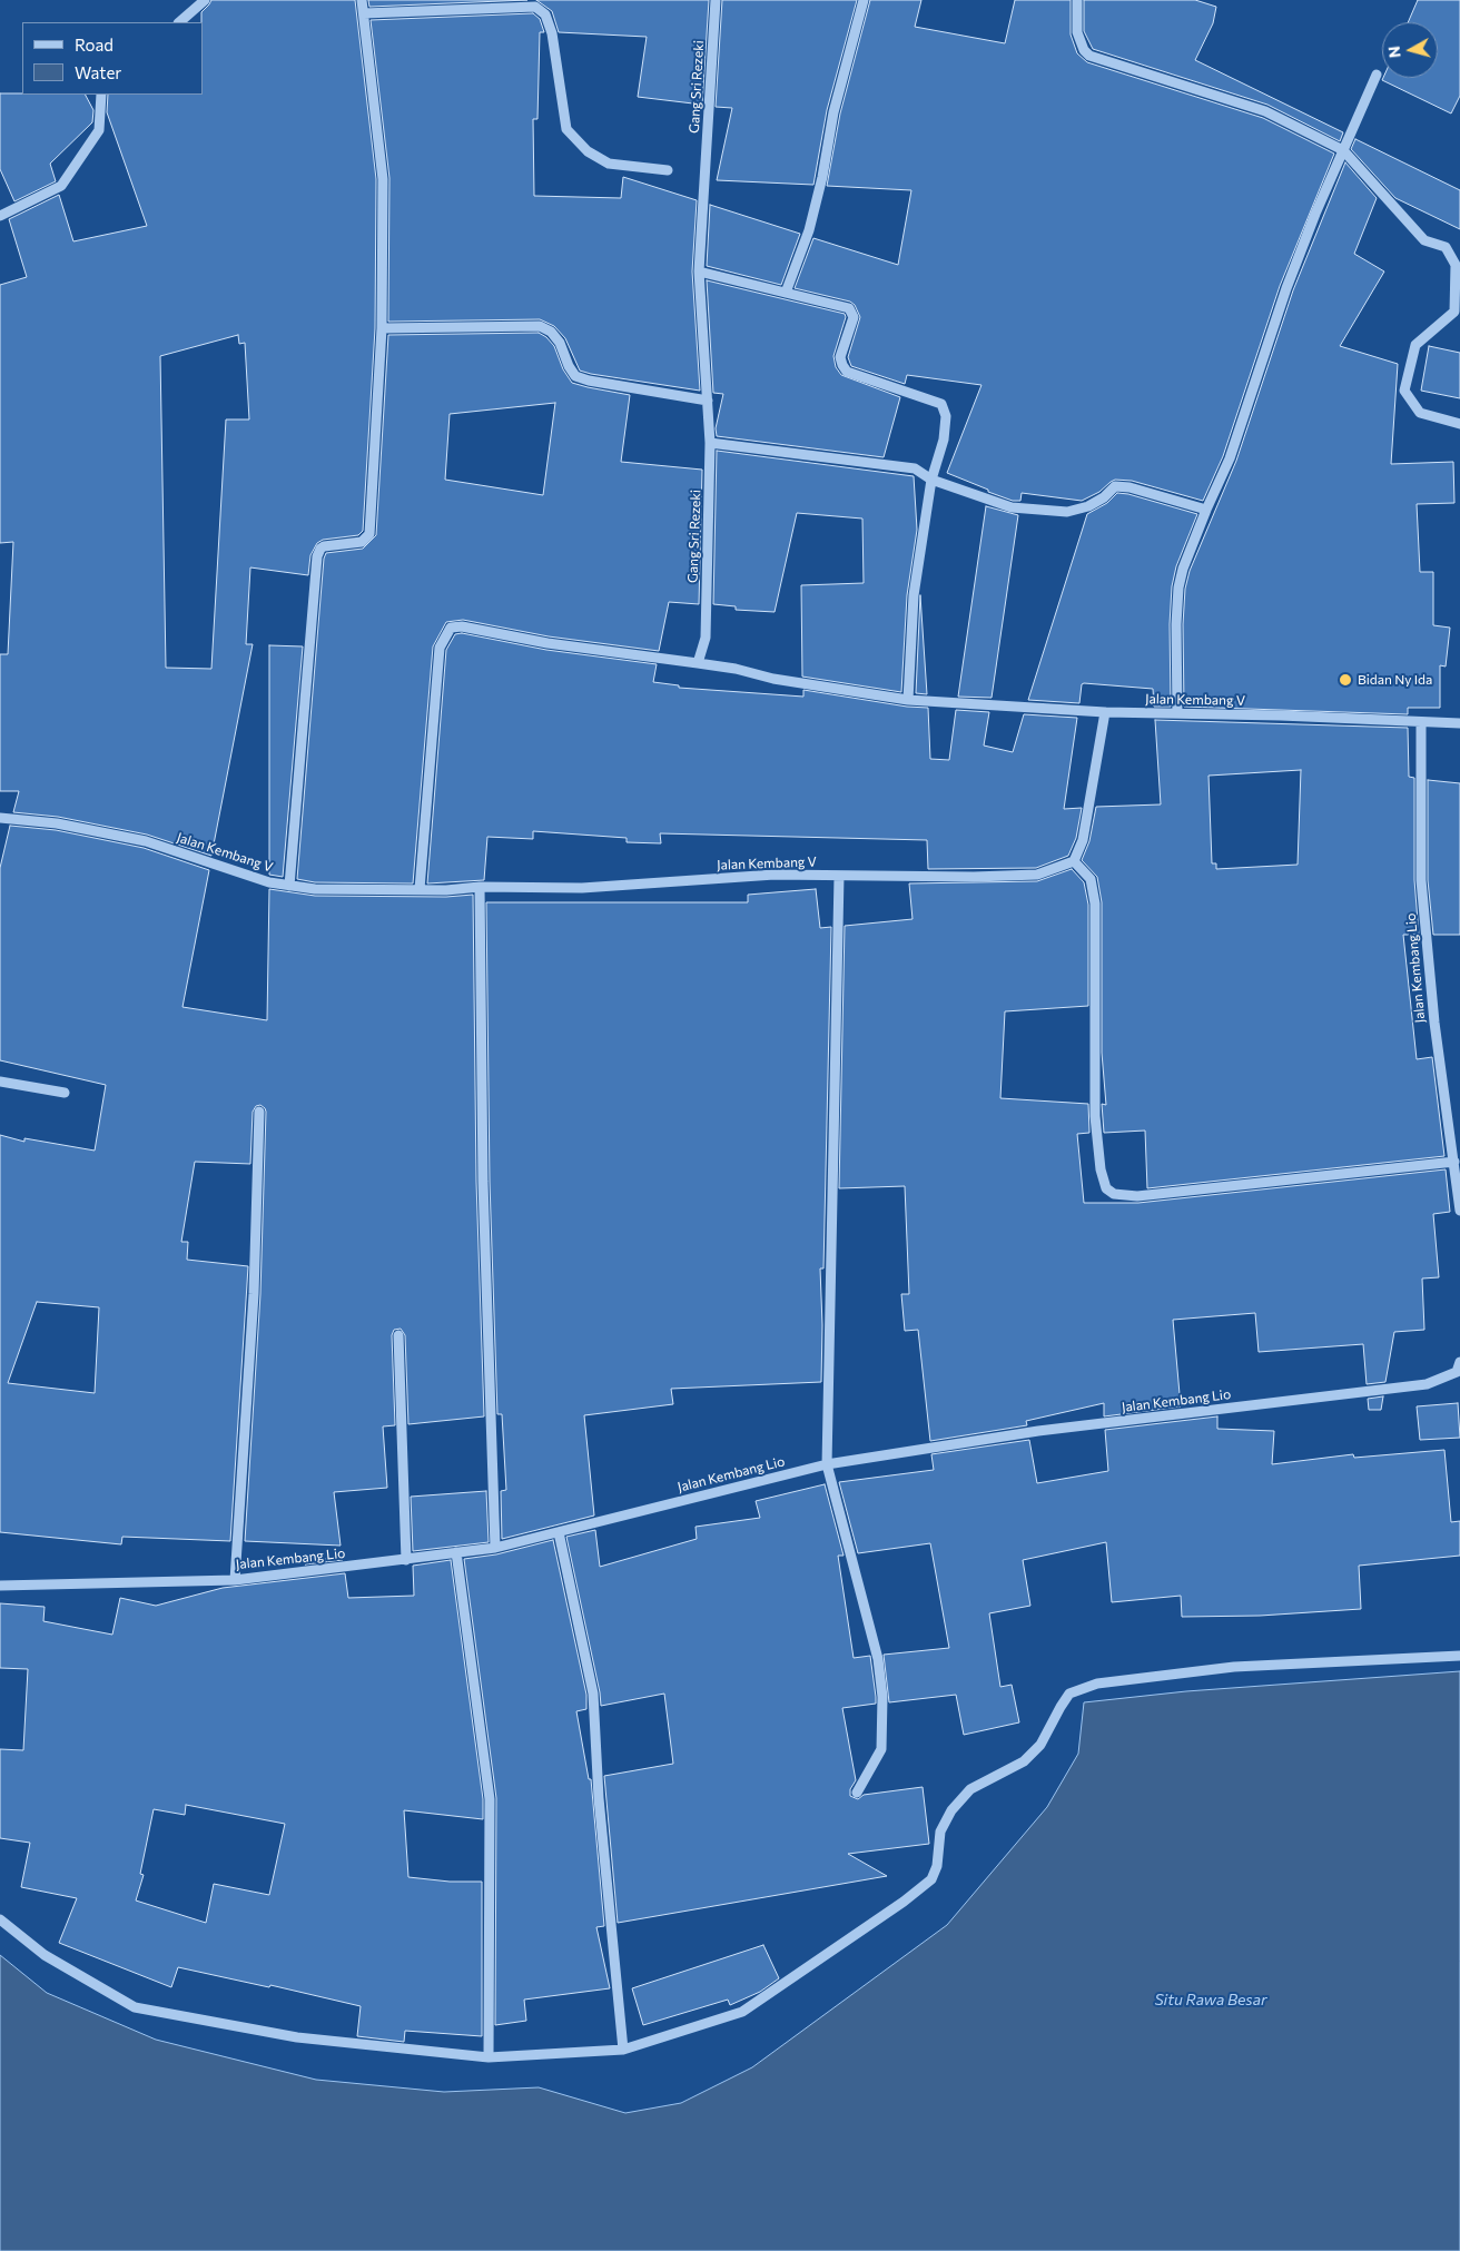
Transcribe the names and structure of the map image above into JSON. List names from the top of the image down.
{
  "streets": {
    "street": ["Gang Sri Rezeki", "Jalan Kembang V", "Jalan Kembang Lio"]
  },
  "crossings": [
    ["Jalan Kembang V", "Jalan Kembang Lio"]
  ],
  "water": ["Situ Rawa Besar"],
  "places": ["Bidan Ny Ida"],
  "legend": ["Road", "Water"],
  "north": "left"
}
